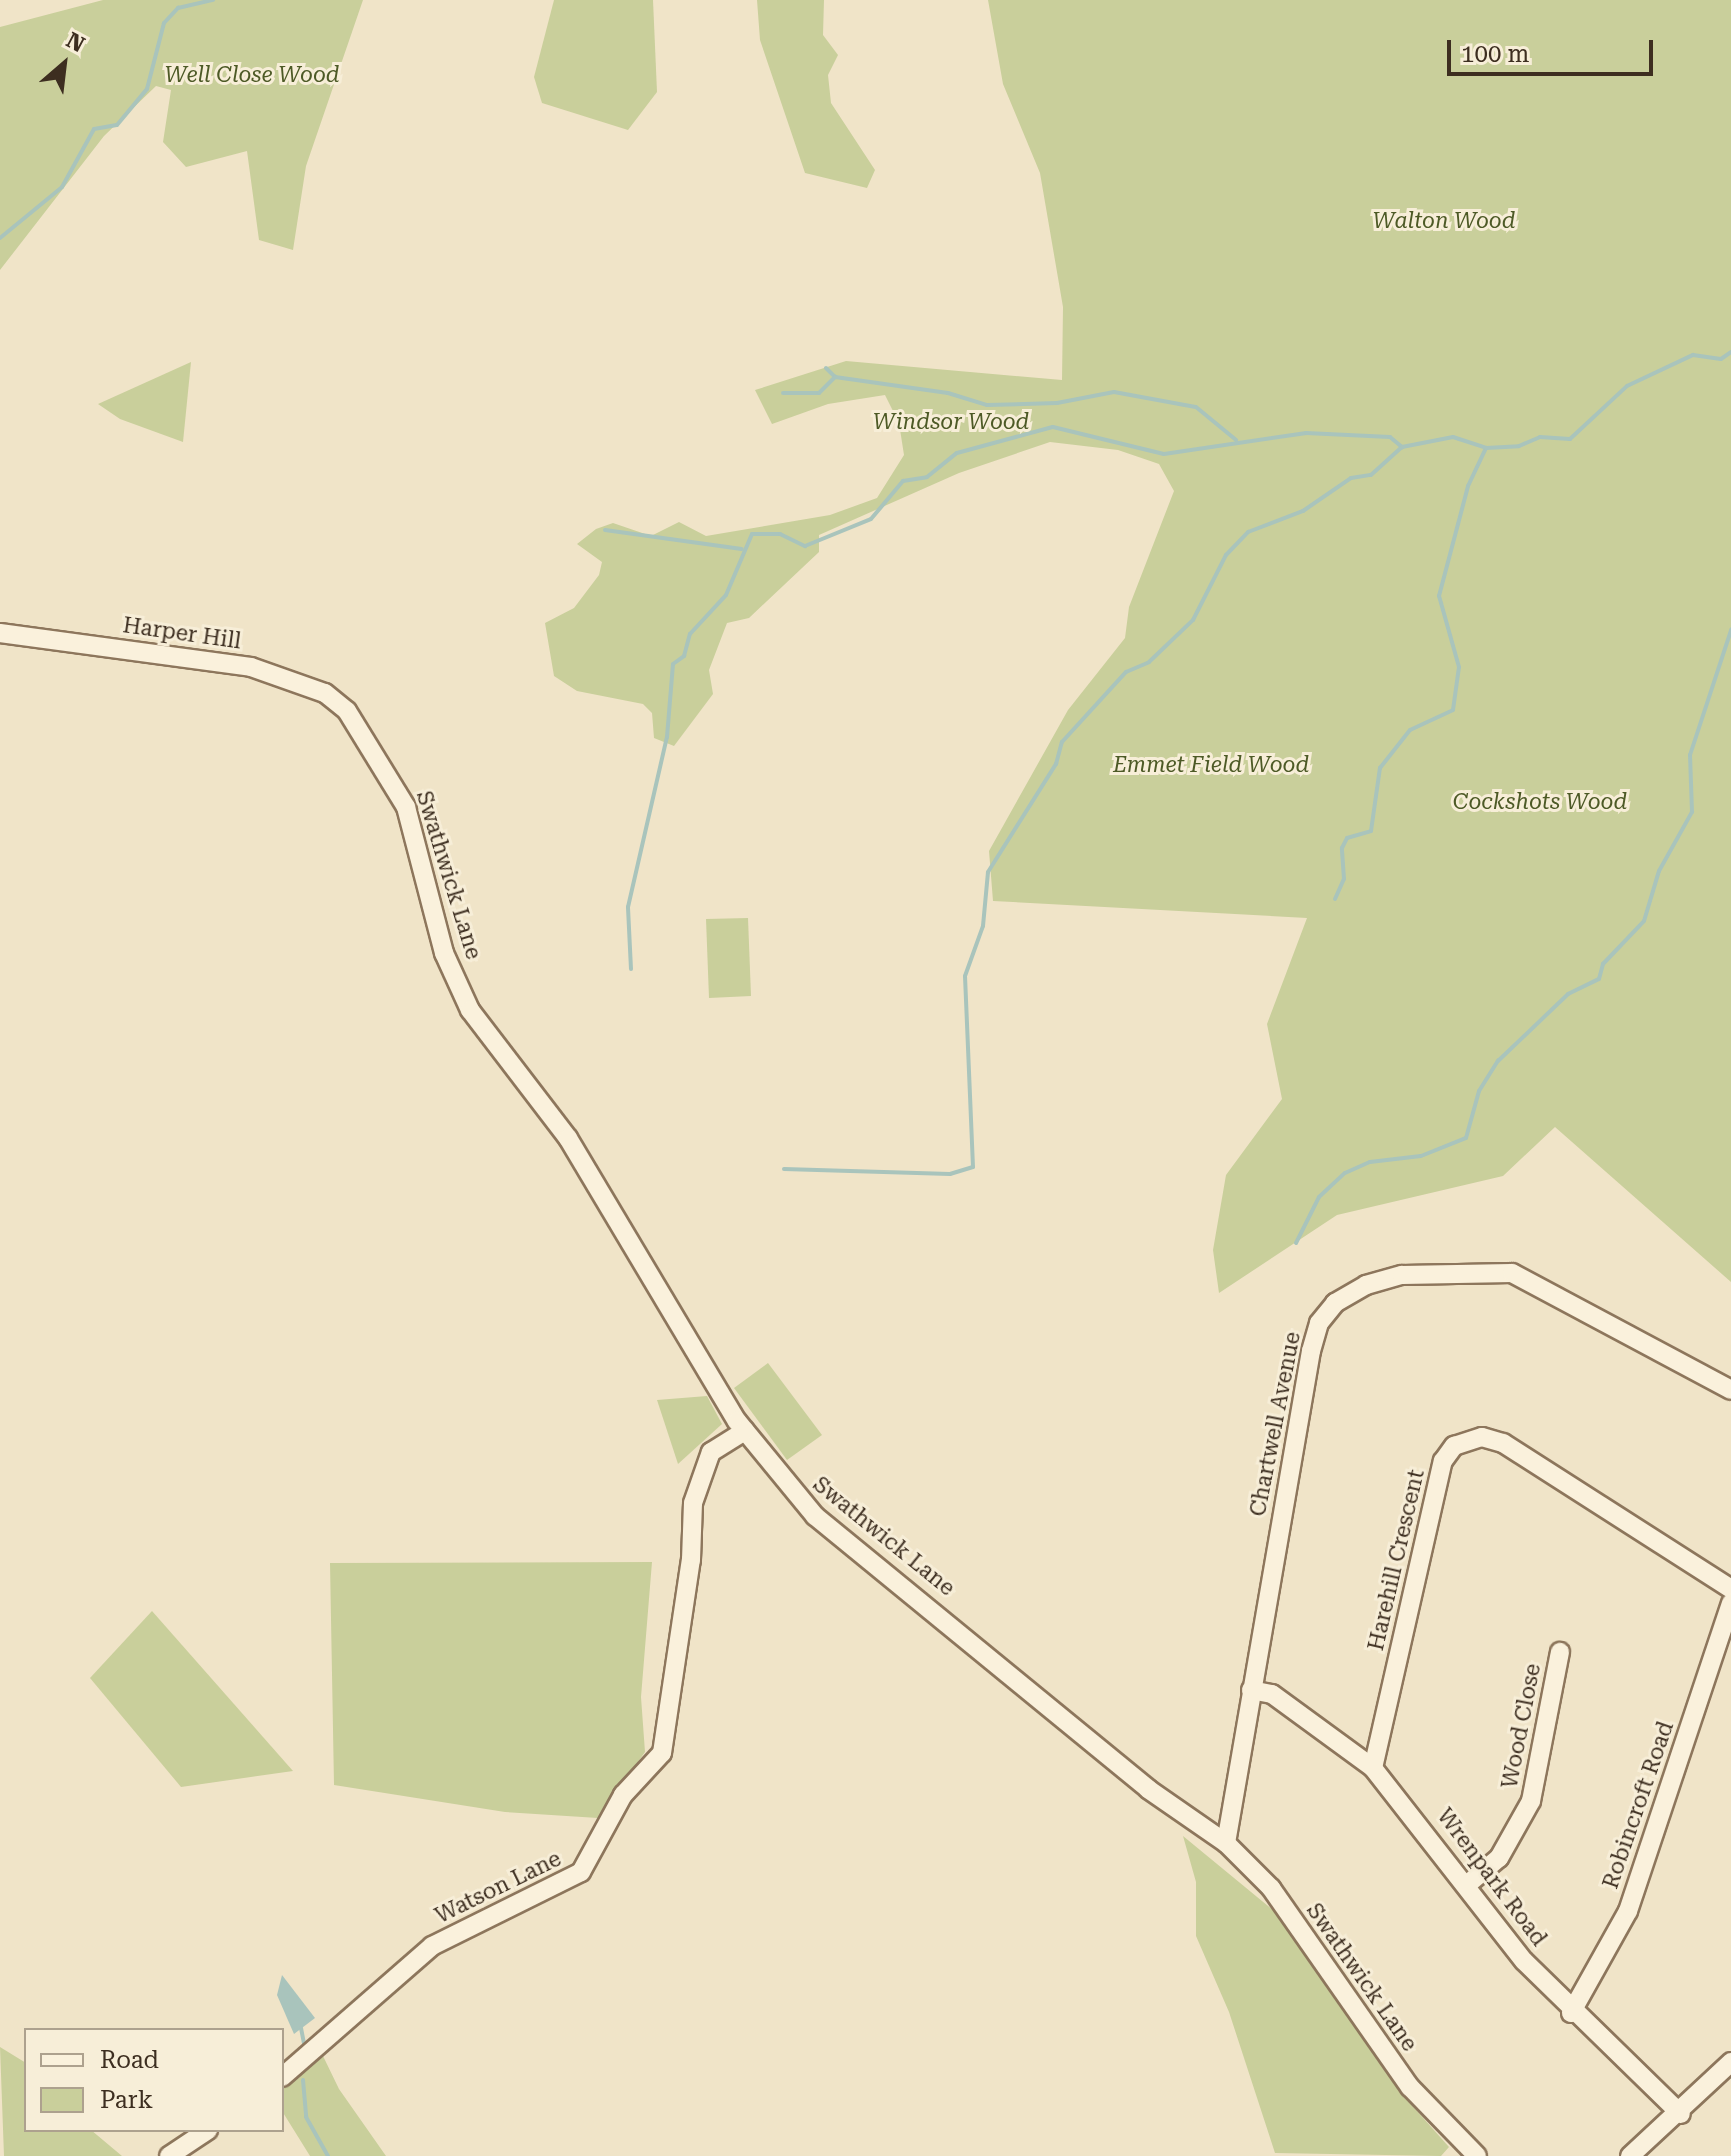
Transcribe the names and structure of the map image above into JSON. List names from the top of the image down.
{
  "streets": {
    "street": [
      "Harper Hill",
      "Swathwick Lane",
      "Chartwell Avenue",
      "Harehill Crescent",
      "Wood Close",
      "Robincroft Road",
      "Wrenpark Road",
      "Watson Lane"
    ]
  },
  "crossings": [
    ["Harper Hill", "Swathwick Lane"],
    ["Swathwick Lane", "Chartwell Avenue"],
    ["Swathwick Lane", "Watson Lane"],
    ["Chartwell Avenue", "Wrenpark Road"],
    ["Harehill Crescent", "Wrenpark Road"],
    ["Wood Close", "Wrenpark Road"],
    ["Robincroft Road", "Wrenpark Road"]
  ],
  "parks": [
    "Well Close Wood",
    "Walton Wood",
    "Windsor Wood",
    "Emmet Field Wood",
    "Cockshots Wood"
  ],
  "legend": ["Road", "Park"],
  "scale_bar": "100 m",
  "north": "top right"
}
